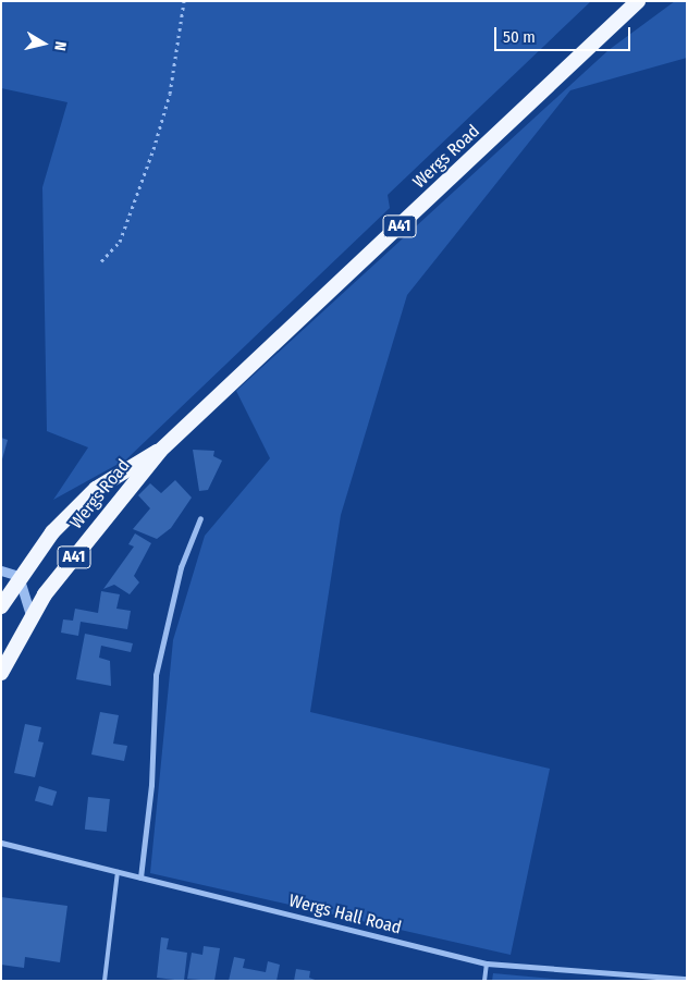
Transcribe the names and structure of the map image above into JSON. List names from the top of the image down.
{
  "streets": {
    "highway": ["Wergs Road", "A41"],
    "street": ["Wergs Hall Road"]
  },
  "scale_bar": "50 m",
  "north": "right"
}
